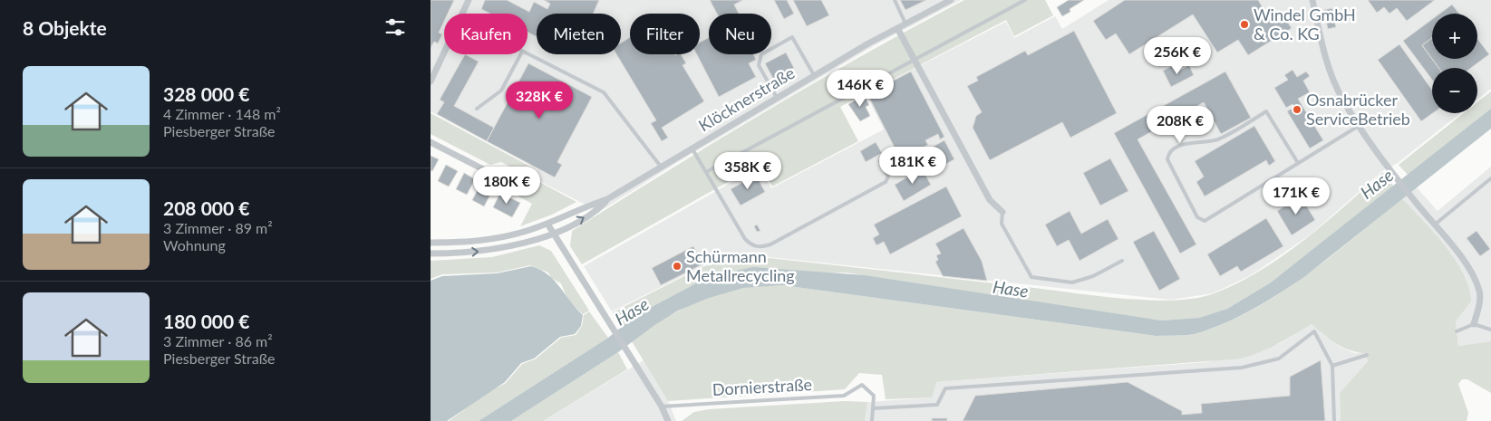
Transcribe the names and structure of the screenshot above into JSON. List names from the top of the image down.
{
  "streets": {
    "street": ["Klöcknerstraße"],
    "lane": ["Dornierstraße"]
  },
  "water": ["Hase"],
  "places": ["Windel GmbH & Co. KG", "Osnabrücker ServiceBetrieb", "Schürmann Metallrecycling"],
  "page": {
    "heading": "8 Objekte",
    "map_buttons": ["+", "−"],
    "chip": [
      "Kaufen",
      "Mieten",
      "Filter",
      "Neu"
    ],
    "price": [
      "256K €",
      "146K €",
      "328K €",
      "208K €",
      "181K €",
      "358K €",
      "180K €",
      "171K €"
    ],
    "list": [
      {
        "name": "328 000 €",
        "note": "4 Zimmer · 148 m² · Piesberger Straße"
      },
      {
        "name": "208 000 €",
        "note": "3 Zimmer · 89 m² · Wohnung"
      },
      {
        "name": "180 000 €",
        "note": "3 Zimmer · 86 m² · Piesberger Straße"
      }
    ]
  }
}
